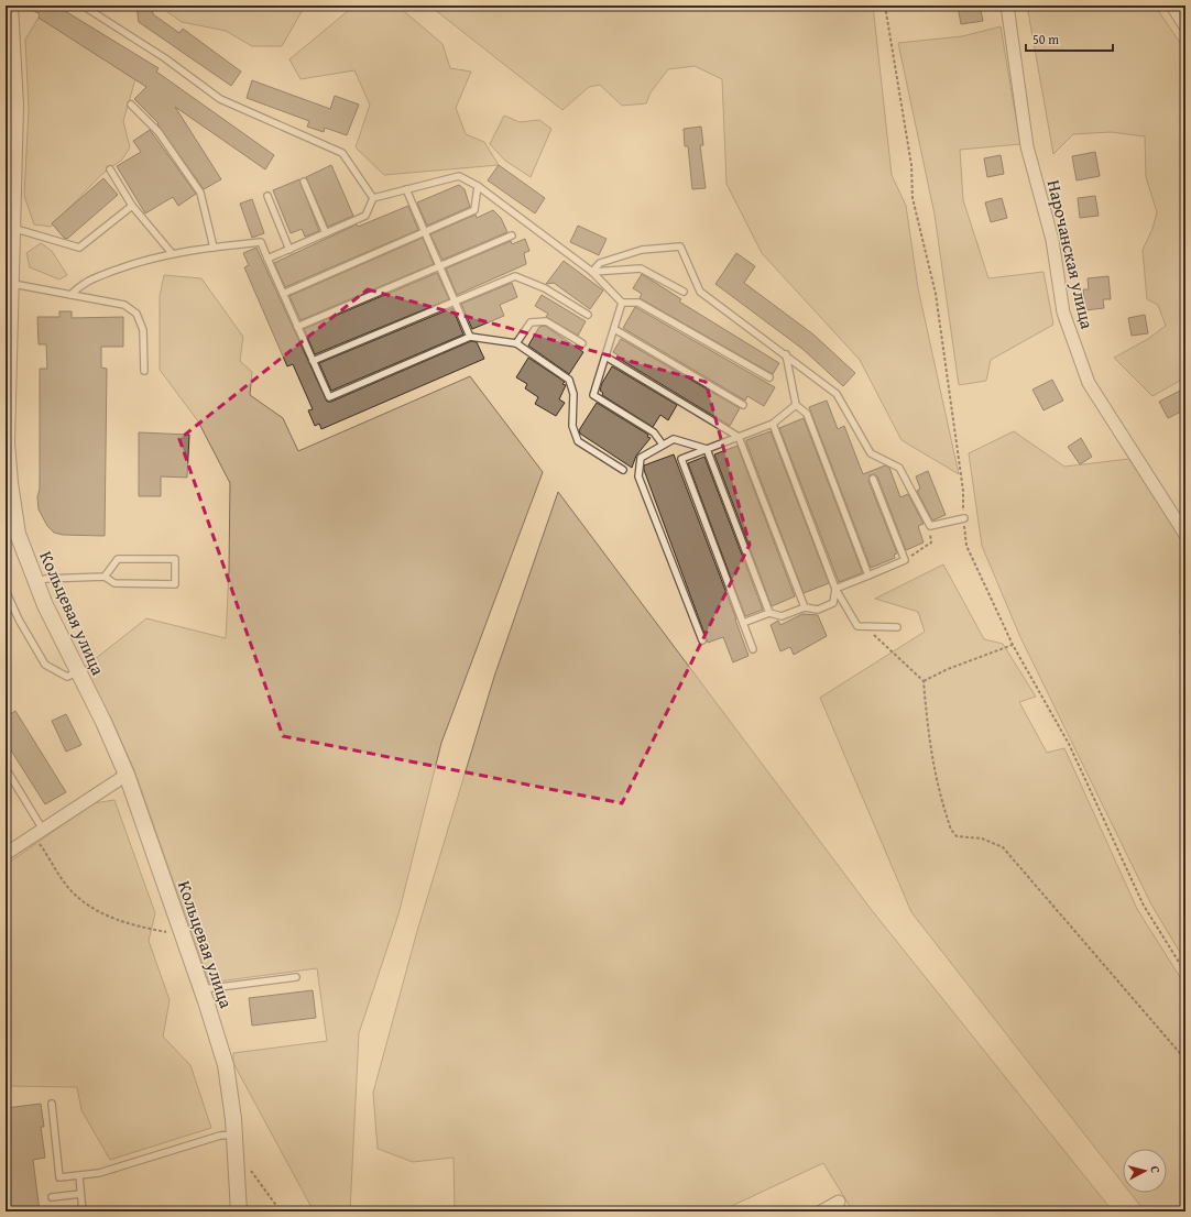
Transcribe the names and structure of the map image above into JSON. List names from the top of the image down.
{
  "streets": {
    "street": ["Нарочанская улица", "Кольцевая улица"]
  },
  "scale_bar": "50 m",
  "north": "right"
}
